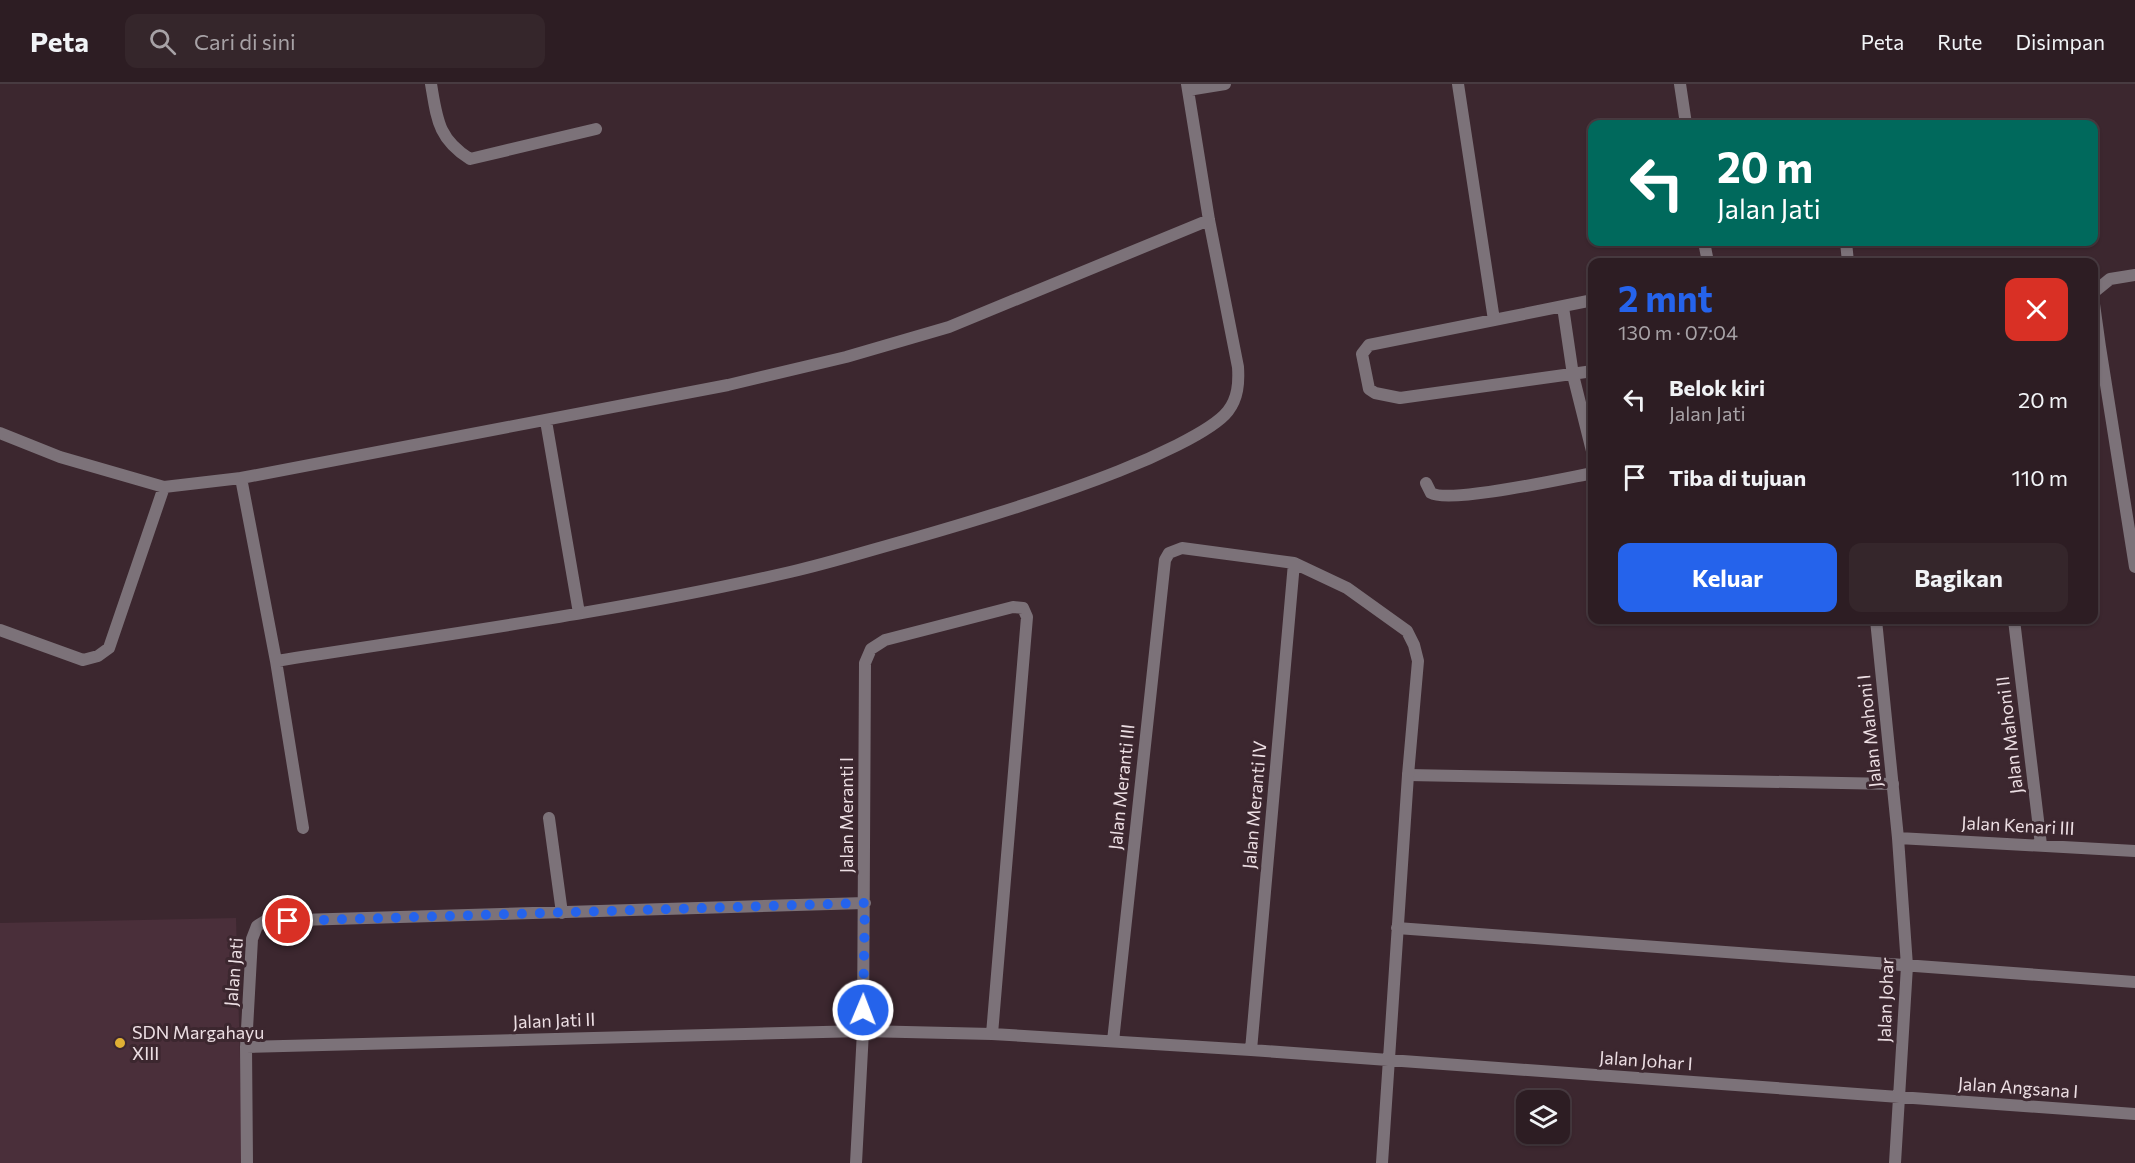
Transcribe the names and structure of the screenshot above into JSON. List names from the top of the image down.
{
  "streets": {
    "street": [
      "Jalan Mahoni I",
      "Jalan Mahoni II",
      "Jalan Meranti III",
      "Jalan Meranti IV",
      "Jalan Meranti I",
      "Jalan Kenari III",
      "Jalan Jati",
      "Jalan Johar",
      "Jalan Jati II",
      "Jalan Johar I",
      "Jalan Angsana I"
    ]
  },
  "crossings": [
    ["Jalan Mahoni I", "Jalan Kenari III"],
    ["Jalan Mahoni I", "Jalan Johar"],
    ["Jalan Mahoni II", "Jalan Kenari III"],
    ["Jalan Meranti III", "Jalan Meranti IV"],
    ["Jalan Meranti III", "Jalan Jati II"],
    ["Jalan Meranti III", "Jalan Johar I"],
    ["Jalan Meranti IV", "Jalan Johar I"],
    ["Jalan Meranti I", "Jalan Jati"],
    ["Jalan Meranti I", "Jalan Jati II"],
    ["Jalan Kenari III", "Jalan Johar"],
    ["Jalan Jati", "Jalan Jati II"],
    ["Jalan Johar", "Jalan Johar I"],
    ["Jalan Johar", "Jalan Angsana I"],
    ["Jalan Jati II", "Jalan Johar I"],
    ["Jalan Johar I", "Jalan Angsana I"]
  ],
  "places": ["SDN Margahayu XIII"],
  "page": {
    "header": "Peta",
    "search": "Cari di sini",
    "nav": ["Peta", "Rute", "Disimpan"],
    "turn": ["20 m", "Jalan Jati"],
    "heading": ["2 mnt", "130 m · 07:04"],
    "list": [
      {
        "name": "Belok kiri",
        "note": "Jalan Jati",
        "value": "20 m"
      },
      {
        "name": "Tiba di tujuan",
        "value": "110 m"
      }
    ],
    "buttons": ["Keluar", "Bagikan"]
  }
}
